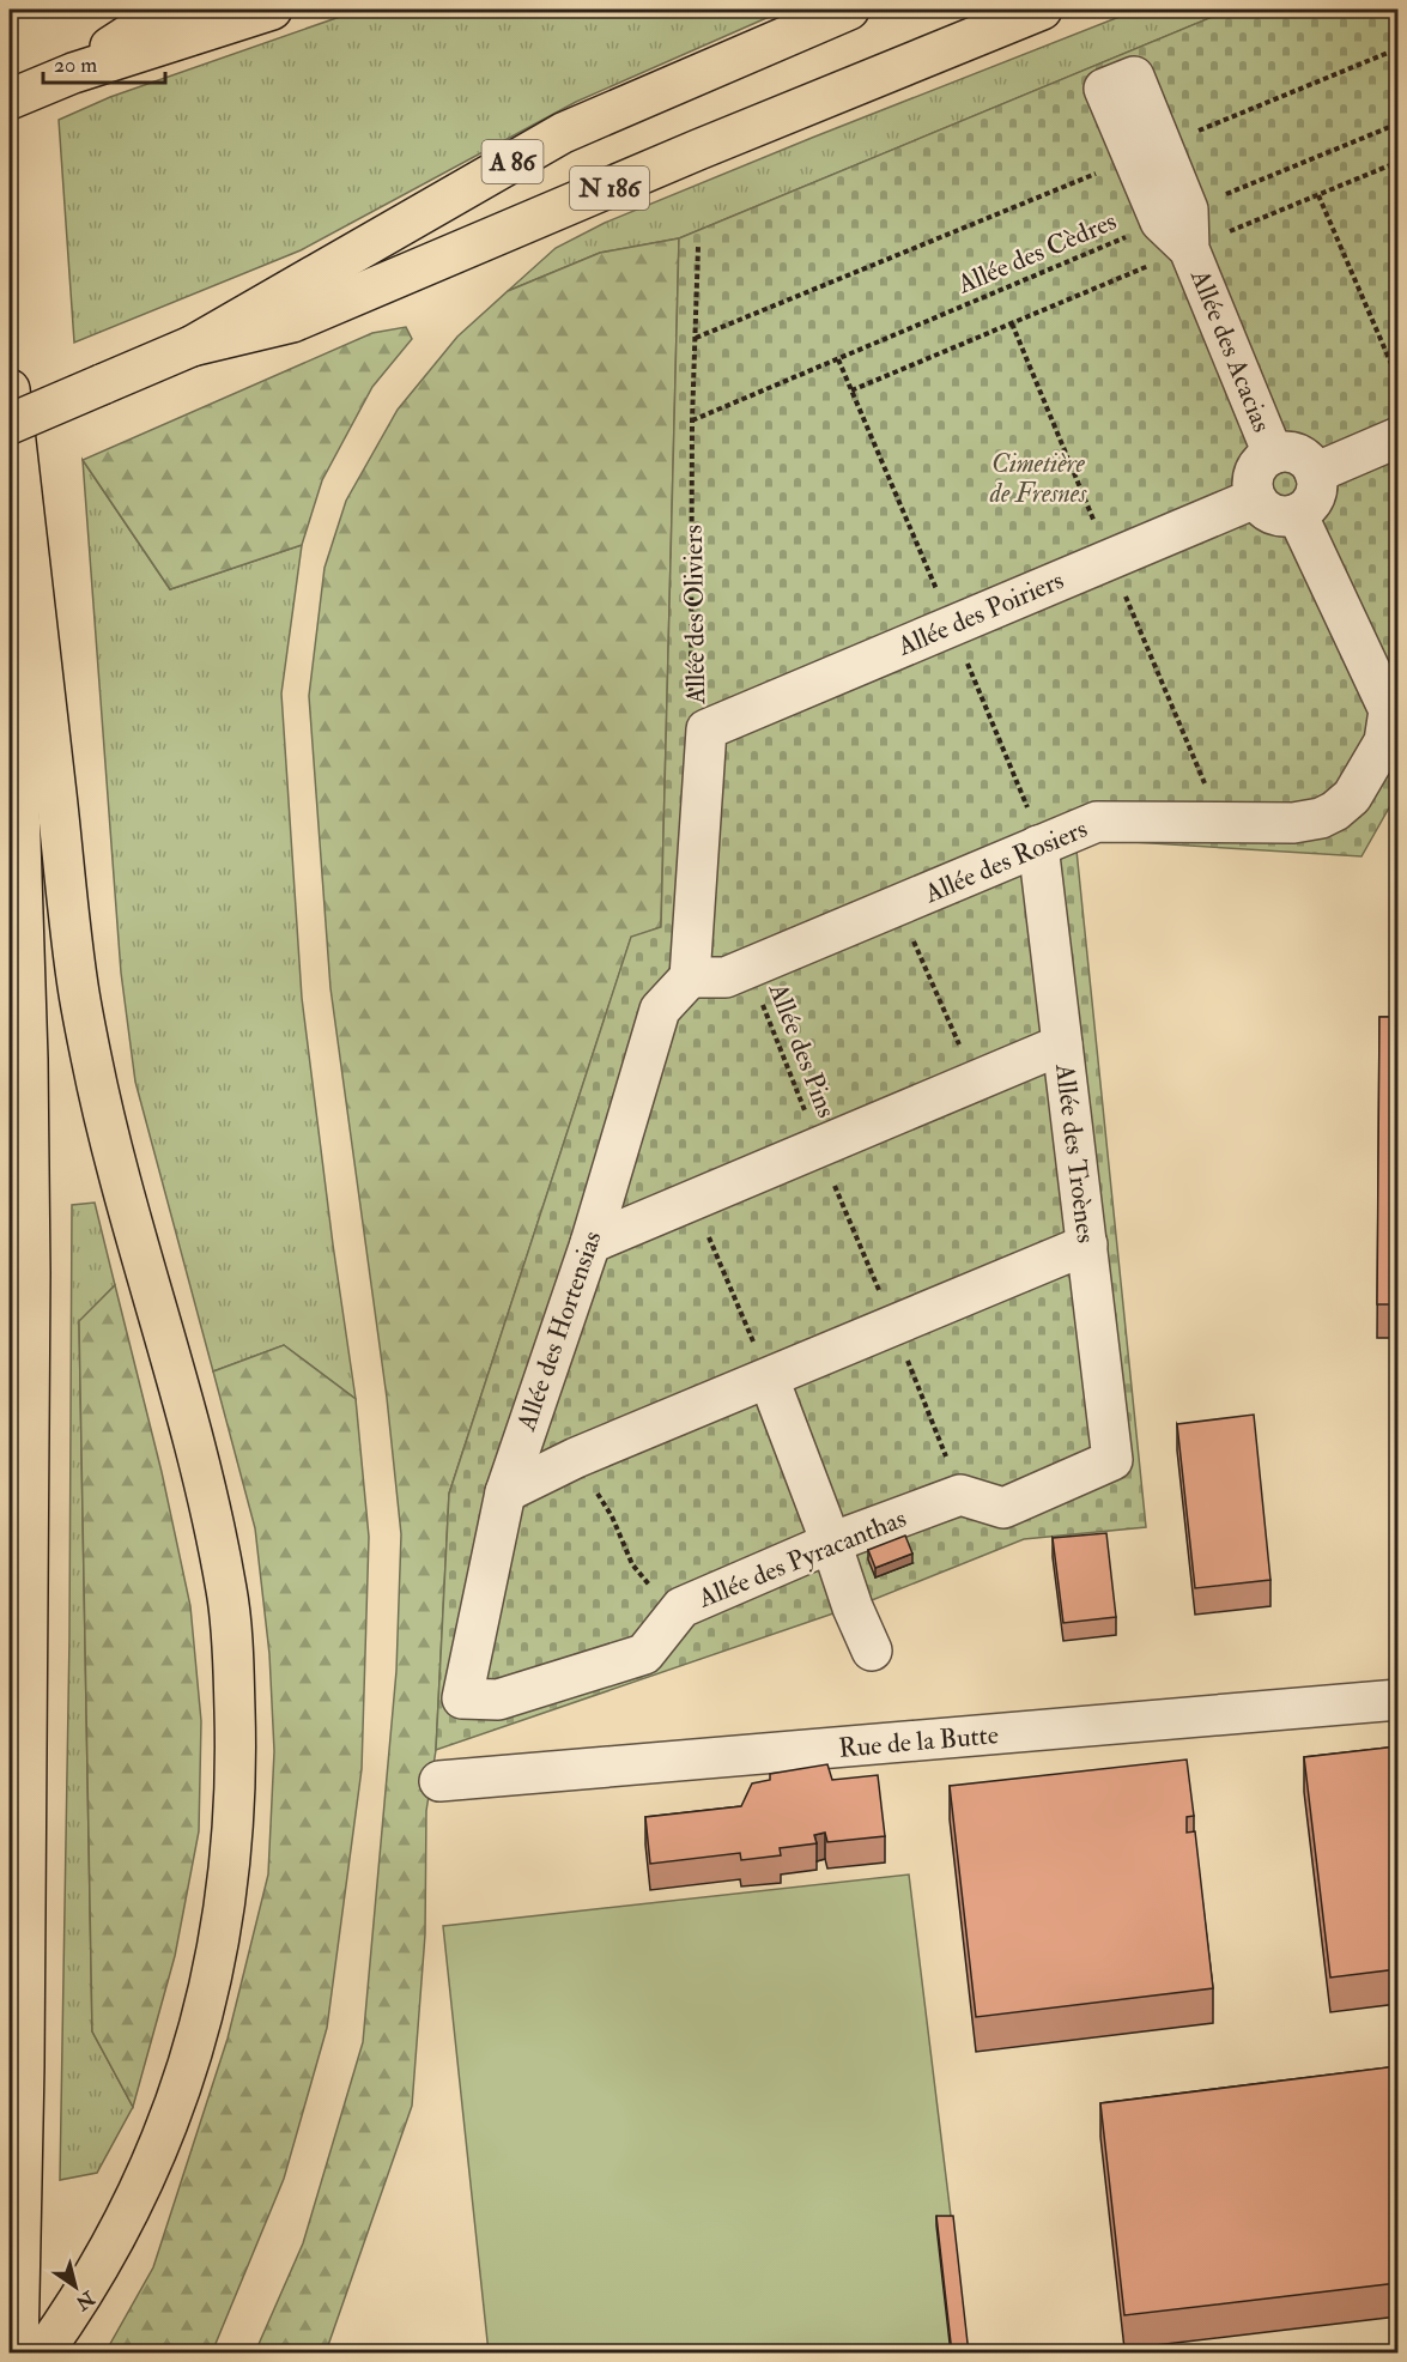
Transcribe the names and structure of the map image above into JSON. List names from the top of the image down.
{
  "streets": {
    "highway": ["A 86", "N 186"],
    "street": [
      "Allée des Acacias",
      "Allée des Poiriers",
      "Allée des Oliviers",
      "Allée des Rosiers",
      "Allée des Troènes",
      "Allée des Hortensias",
      "Allée des Pyracanthas",
      "Rue de la Butte"
    ],
    "path": ["Allée des Cèdres", "Allée des Pins"]
  },
  "crossings": [
    ["A 86", "N 186"],
    ["Allée des Cèdres", "Allée des Acacias"],
    ["Allée des Cèdres", "Allée des Oliviers"],
    ["Allée des Acacias", "Allée des Poiriers"],
    ["Allée des Acacias", "Allée des Rosiers"],
    ["Allée des Poiriers", "Allée des Oliviers"],
    ["Allée des Poiriers", "Allée des Rosiers"],
    ["Allée des Oliviers", "Allée des Rosiers"],
    ["Allée des Oliviers", "Allée des Hortensias"],
    ["Allée des Rosiers", "Allée des Pins"],
    ["Allée des Rosiers", "Allée des Troènes"],
    ["Allée des Rosiers", "Allée des Hortensias"],
    ["Allée des Pins", "Allée des Troènes"],
    ["Allée des Pins", "Allée des Pyracanthas"],
    ["Allée des Troènes", "Allée des Pyracanthas"],
    ["Allée des Hortensias", "Allée des Pyracanthas"]
  ],
  "parks": ["Cimetière de Fresnes"],
  "scale_bar": "20 m",
  "north": "bottom right"
}
